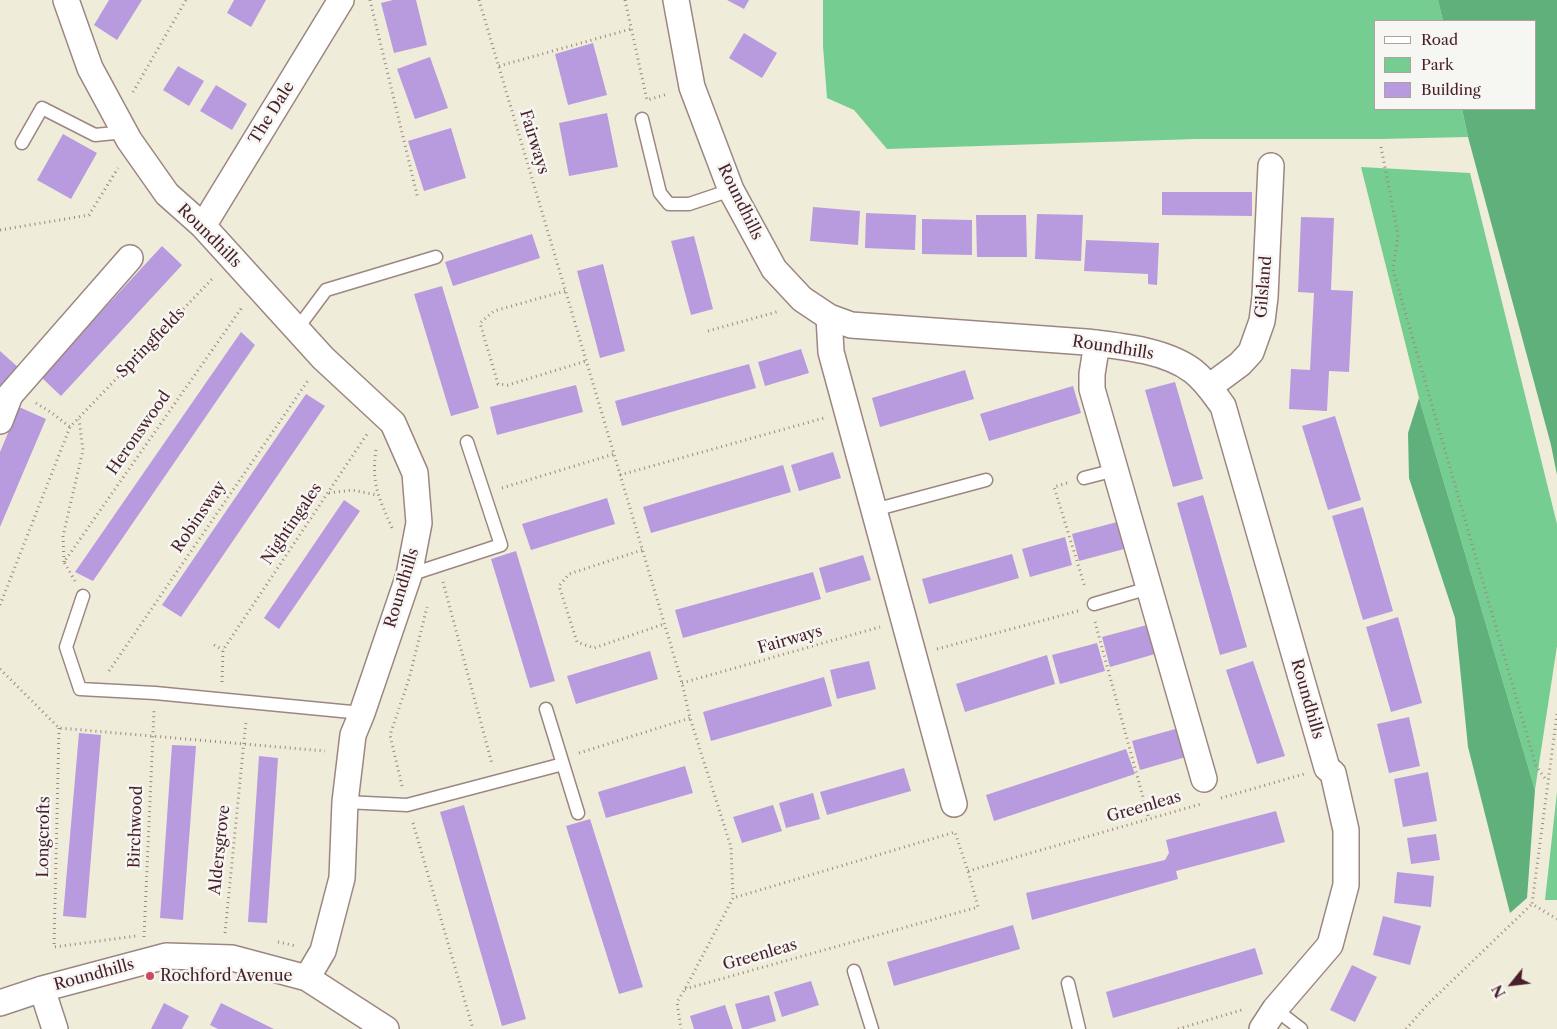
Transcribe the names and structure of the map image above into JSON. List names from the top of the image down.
{
  "streets": {
    "street": ["The Dale", "Roundhills", "Gilsland"],
    "path": [
      "Fairways",
      "Springfields",
      "Heronswood",
      "Robinsway",
      "Nightingales",
      "Greenleas",
      "Birchwood",
      "Longcrofts",
      "Aldersgrove"
    ]
  },
  "crossings": [
    ["The Dale", "Roundhills"],
    ["Fairways", "Greenleas"],
    ["Roundhills", "Gilsland"],
    ["Roundhills", "Springfields"],
    ["Roundhills", "Heronswood"],
    ["Roundhills", "Robinsway"],
    ["Roundhills", "Nightingales"],
    ["Roundhills", "Greenleas"],
    ["Roundhills", "Birchwood"],
    ["Roundhills", "Aldersgrove"]
  ],
  "places": ["Rochford Avenue"],
  "legend": ["Road", "Park", "Building"],
  "north": "bottom left"
}
